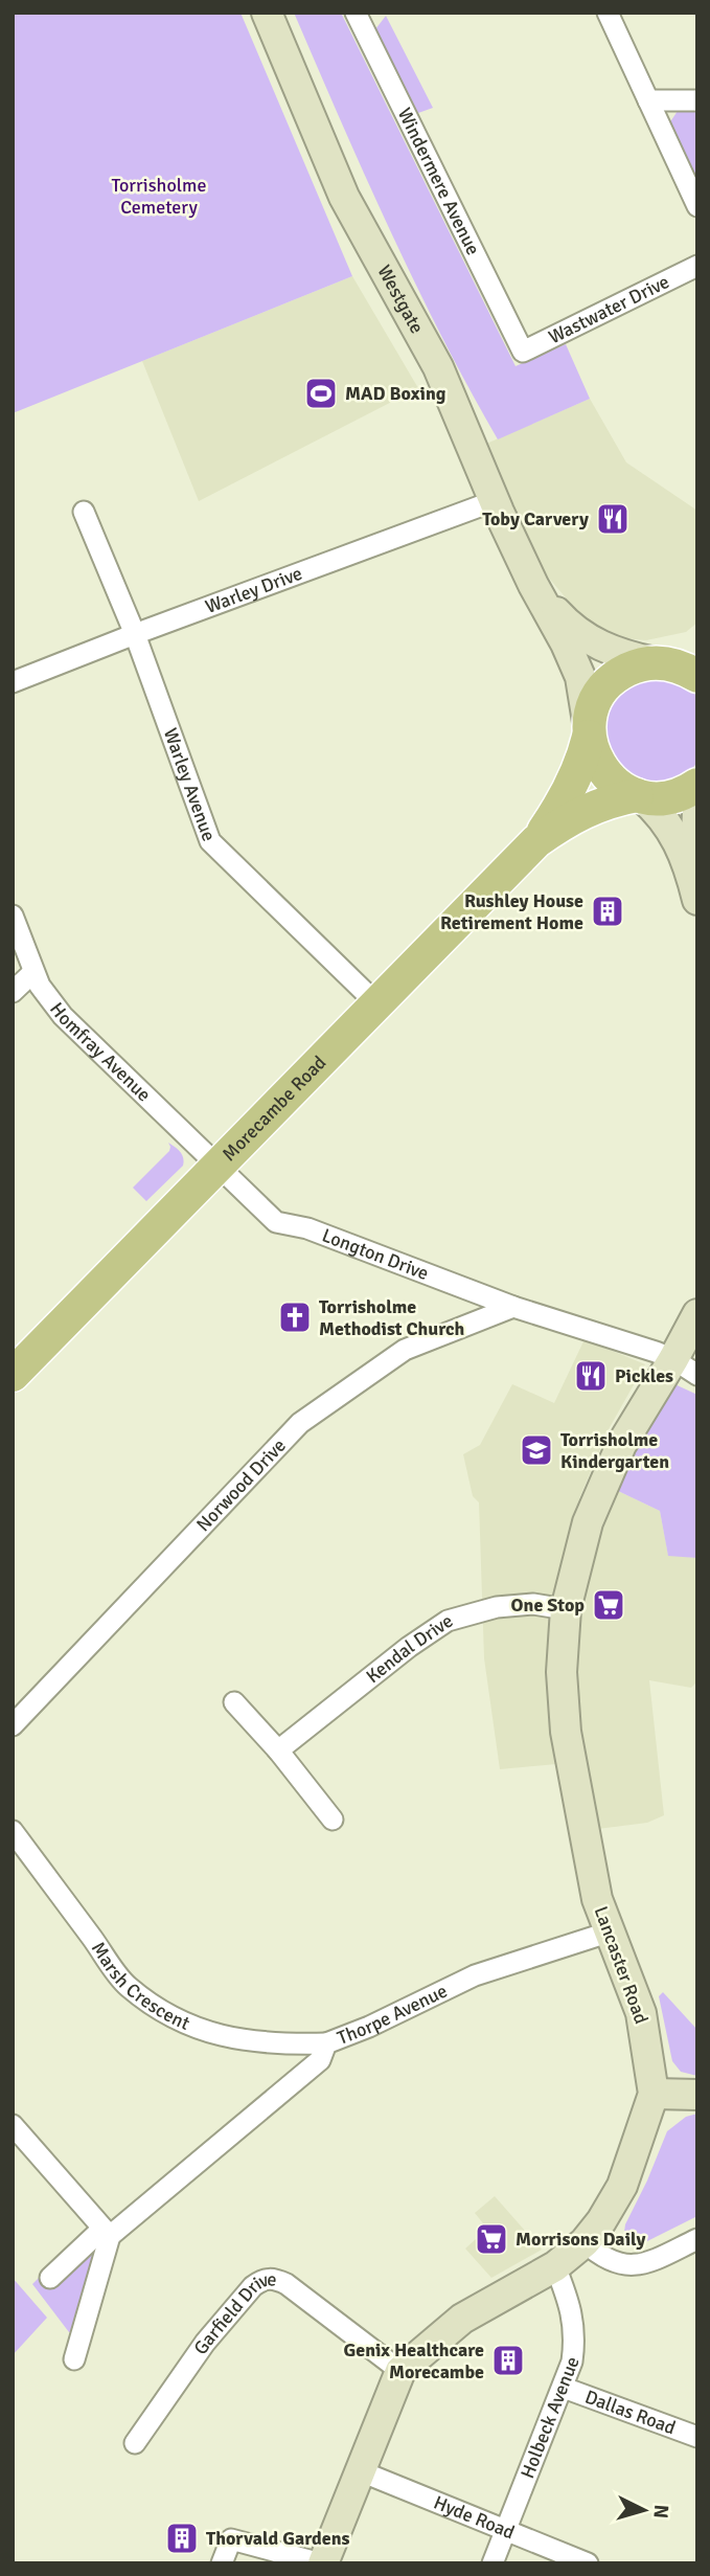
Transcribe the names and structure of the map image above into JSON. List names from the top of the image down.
{
  "streets": {
    "main road": ["Westgate", "Morecambe Road", "Lancaster Road"],
    "street": [
      "Windermere Avenue",
      "Wastwater Drive",
      "Warley Drive",
      "Warley Avenue",
      "Homfray Avenue",
      "Longton Drive",
      "Norwood Drive",
      "Kendal Drive",
      "Marsh Crescent",
      "Thorpe Avenue",
      "Garfield Drive",
      "Dallas Road",
      "Holbeck Avenue",
      "Hyde Road"
    ]
  },
  "crossings": [
    ["Windermere Avenue", "Wastwater Drive"],
    ["Westgate", "Warley Drive"],
    ["Westgate", "Morecambe Road"],
    ["Warley Drive", "Warley Avenue"],
    ["Warley Avenue", "Morecambe Road"],
    ["Homfray Avenue", "Morecambe Road"],
    ["Homfray Avenue", "Longton Drive"],
    ["Morecambe Road", "Longton Drive"],
    ["Longton Drive", "Norwood Drive"],
    ["Longton Drive", "Lancaster Road"],
    ["Kendal Drive", "Lancaster Road"],
    ["Lancaster Road", "Thorpe Avenue"],
    ["Lancaster Road", "Garfield Drive"],
    ["Lancaster Road", "Holbeck Avenue"],
    ["Lancaster Road", "Hyde Road"],
    ["Marsh Crescent", "Thorpe Avenue"],
    ["Dallas Road", "Holbeck Avenue"],
    ["Holbeck Avenue", "Hyde Road"]
  ],
  "parks": ["Torrisholme Cemetery"],
  "places": {
    "sports": ["MAD Boxing"],
    "restaurant": ["Toby Carvery", "Pickles"],
    "building": ["Rushley House Retirement Home", "Genix Healthcare Morecambe", "Thorvald Gardens"],
    "church": ["Torrisholme Methodist Church"],
    "school or university": ["Torrisholme Kindergarten"],
    "supermarket": ["One Stop", "Morrisons Daily"]
  },
  "north": "right"
}
